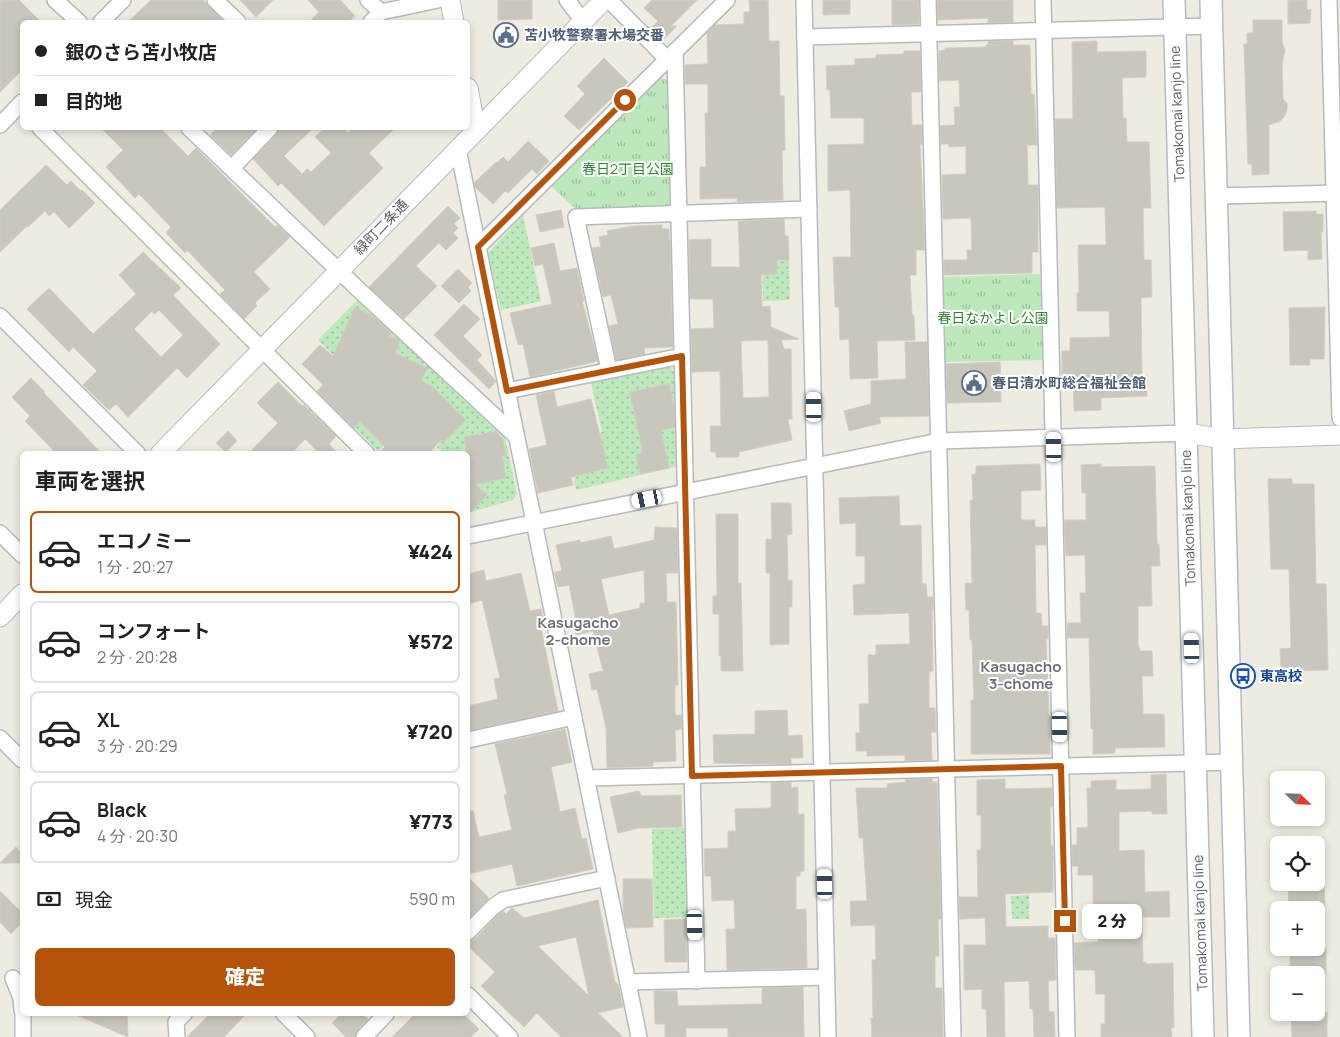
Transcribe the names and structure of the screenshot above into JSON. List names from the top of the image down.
{
  "streets": {
    "main road": ["Tomakomai kanjo line"],
    "street": ["緑町二条通"]
  },
  "districts": ["Kasugacho 2-chome", "Kasugacho 3-chome"],
  "parks": ["春日2丁目公園", "春日なかよし公園"],
  "places": {
    "public building": ["苫小牧警察署木場交番", "春日清水町総合福祉会館"],
    "bus stop": ["東高校"]
  },
  "north": "bottom right",
  "page": {
    "banner": ["銀のさら苫小牧店", "目的地"],
    "heading": "車両を選択",
    "list": [
      {
        "name": "エコノミー",
        "note": "1 分 · 20:27",
        "value": "¥424"
      },
      {
        "name": "コンフォート",
        "note": "2 分 · 20:28",
        "value": "¥572"
      },
      {
        "name": "XL",
        "note": "3 分 · 20:29",
        "value": "¥720"
      },
      {
        "name": "Black",
        "note": "4 分 · 20:30",
        "value": "¥773"
      }
    ],
    "map_buttons": ["+", "−"],
    "pay": ["現金", "590 m"],
    "bubble": "2 分",
    "buttons": "確定"
  }
}
